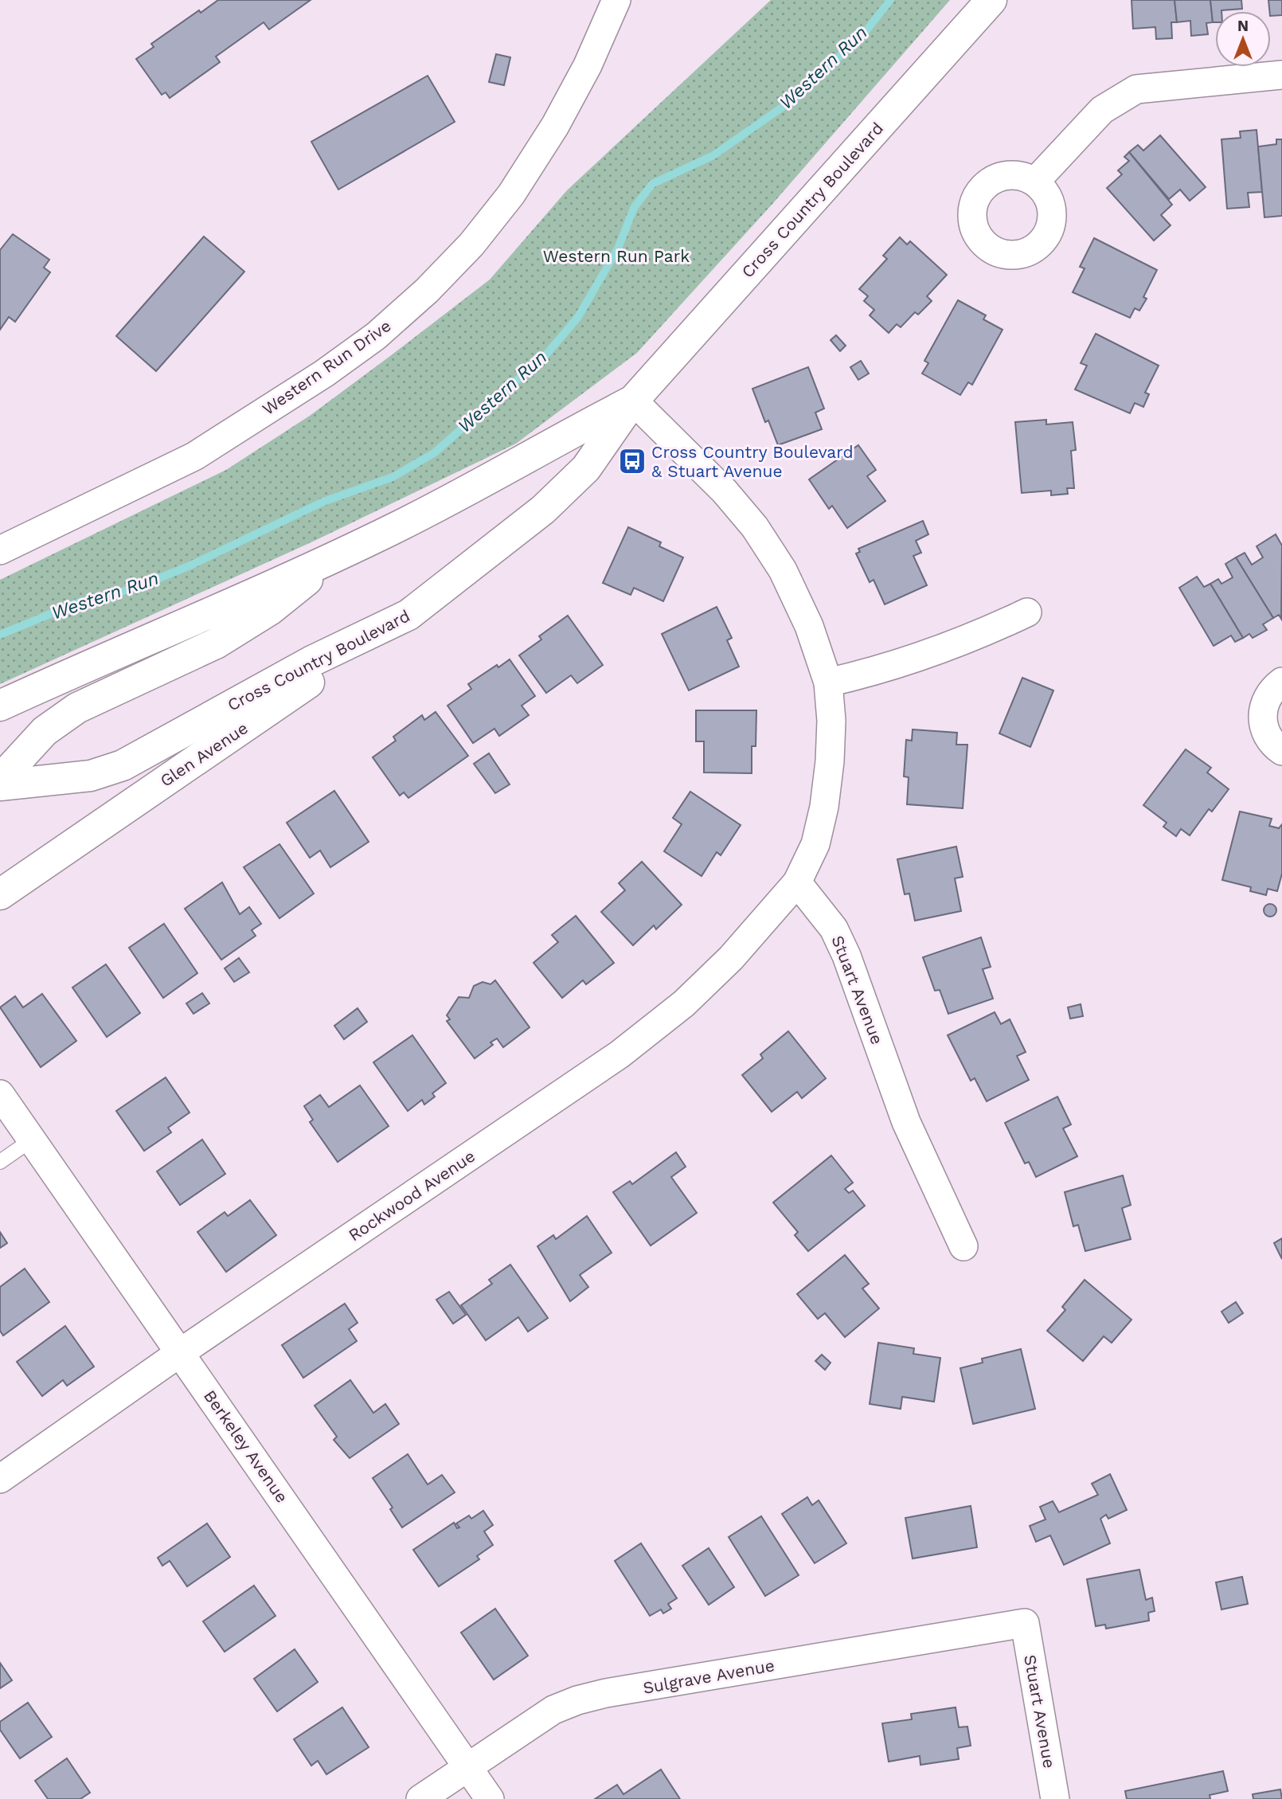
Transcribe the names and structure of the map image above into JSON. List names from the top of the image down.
{
  "streets": {
    "main road": ["Cross Country Boulevard", "Glen Avenue"],
    "street": [
      "Western Run Drive",
      "Stuart Avenue",
      "Rockwood Avenue",
      "Berkeley Avenue",
      "Sulgrave Avenue"
    ]
  },
  "crossings": [
    ["Cross Country Boulevard", "Glen Avenue"],
    ["Stuart Avenue", "Rockwood Avenue"],
    ["Stuart Avenue", "Sulgrave Avenue"],
    ["Rockwood Avenue", "Berkeley Avenue"],
    ["Berkeley Avenue", "Sulgrave Avenue"]
  ],
  "water": ["Western Run"],
  "parks": ["Western Run Park"],
  "places": {
    "bus stop": ["Cross Country Boulevard & Stuart Avenue"]
  },
  "north": "top"
}
